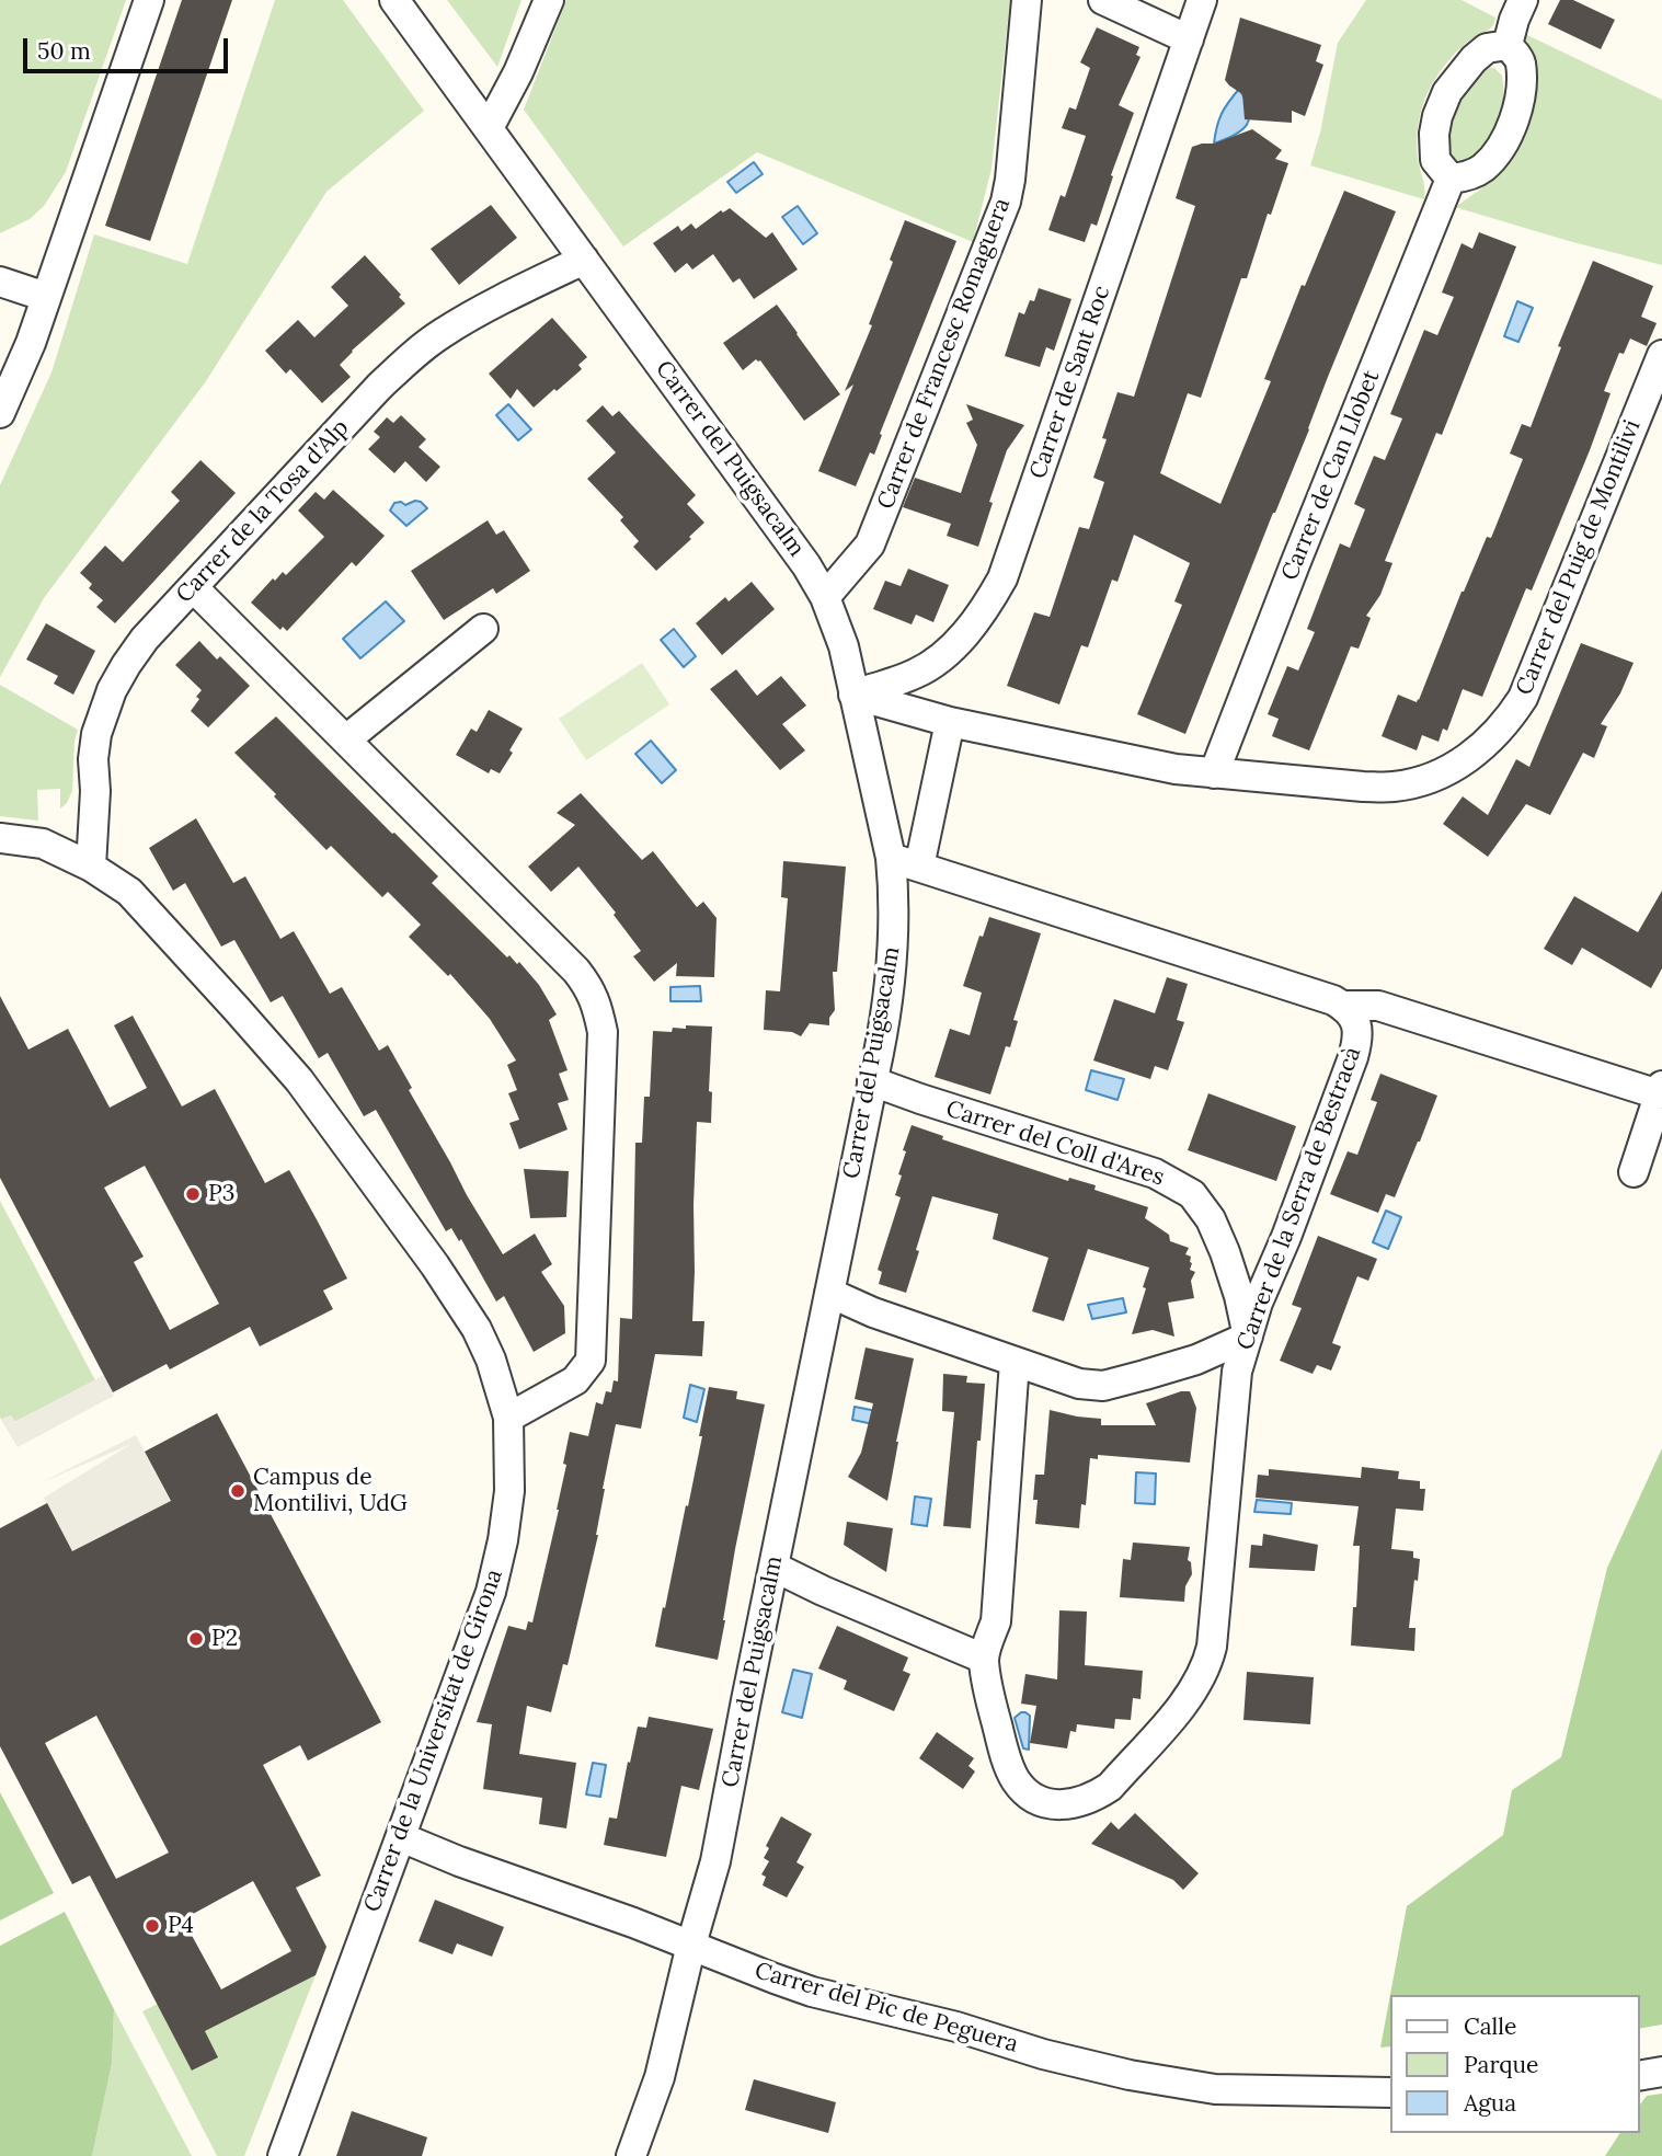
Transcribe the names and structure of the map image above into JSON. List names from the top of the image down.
{
  "streets": {
    "street": [
      "Carrer de Francesc Romaguera",
      "Carrer de Sant Roc",
      "Carrer del Puigsacalm",
      "Carrer de Can Llobet",
      "Carrer de la Tosa d'Alp",
      "Carrer del Puig de Montilivi",
      "Carrer del Coll d'Ares",
      "Carrer de la Serra de Bestracà",
      "Carrer de la Universitat de Girona",
      "Carrer del Pic de Peguera"
    ]
  },
  "crossings": [
    ["Carrer de Francesc Romaguera", "Carrer del Puigsacalm"],
    ["Carrer de Sant Roc", "Carrer del Puigsacalm"],
    ["Carrer de Sant Roc", "Carrer del Puig de Montilivi"],
    ["Carrer del Puigsacalm", "Carrer de la Tosa d'Alp"],
    ["Carrer del Puigsacalm", "Carrer del Puig de Montilivi"],
    ["Carrer del Puigsacalm", "Carrer del Coll d'Ares"],
    ["Carrer del Puigsacalm", "Carrer del Pic de Peguera"],
    ["Carrer de Can Llobet", "Carrer del Puig de Montilivi"],
    ["Carrer de la Tosa d'Alp", "Carrer de la Universitat de Girona"],
    ["Carrer del Coll d'Ares", "Carrer de la Serra de Bestracà"],
    ["Carrer de la Universitat de Girona", "Carrer del Pic de Peguera"]
  ],
  "places": [
    "P3",
    "Campus de Montilivi, UdG",
    "P2",
    "P4"
  ],
  "legend": ["Calle", "Parque", "Agua"],
  "scale_bar": "50 m"
}
